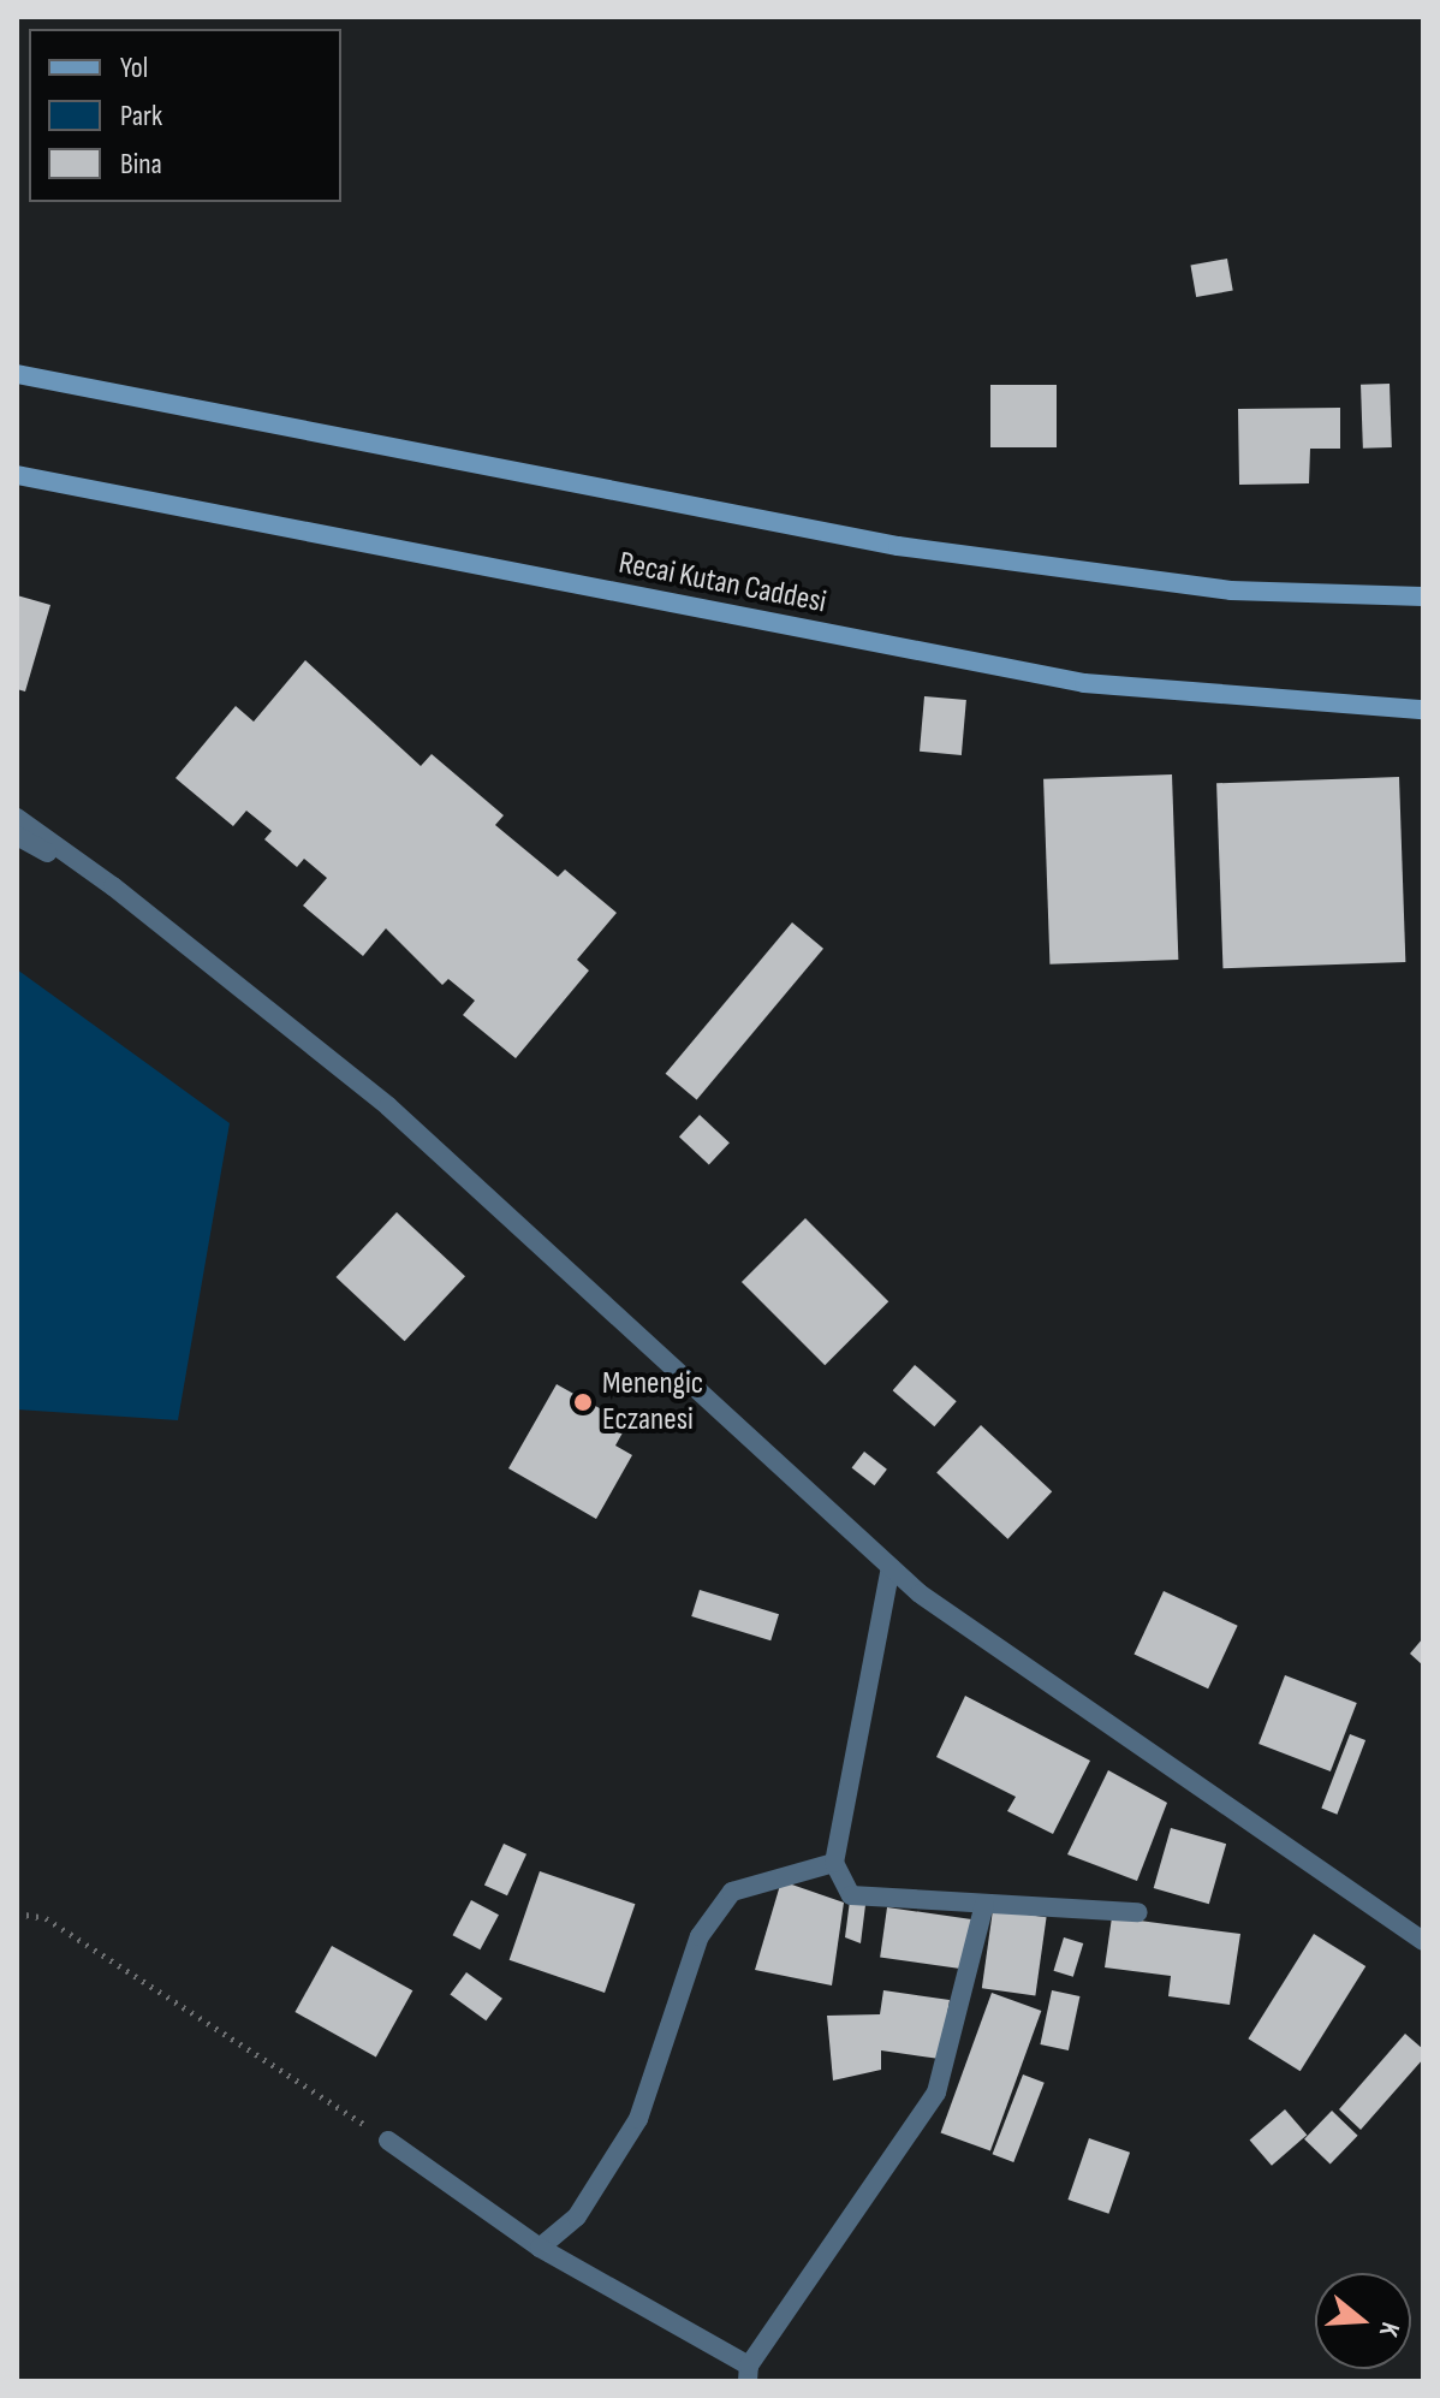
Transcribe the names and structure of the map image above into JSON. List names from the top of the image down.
{
  "streets": {
    "main road": ["Recai Kutan Caddesi"]
  },
  "places": ["Menengic Eczanesi"],
  "legend": ["Yol", "Park", "Bina"],
  "north": "right"
}
